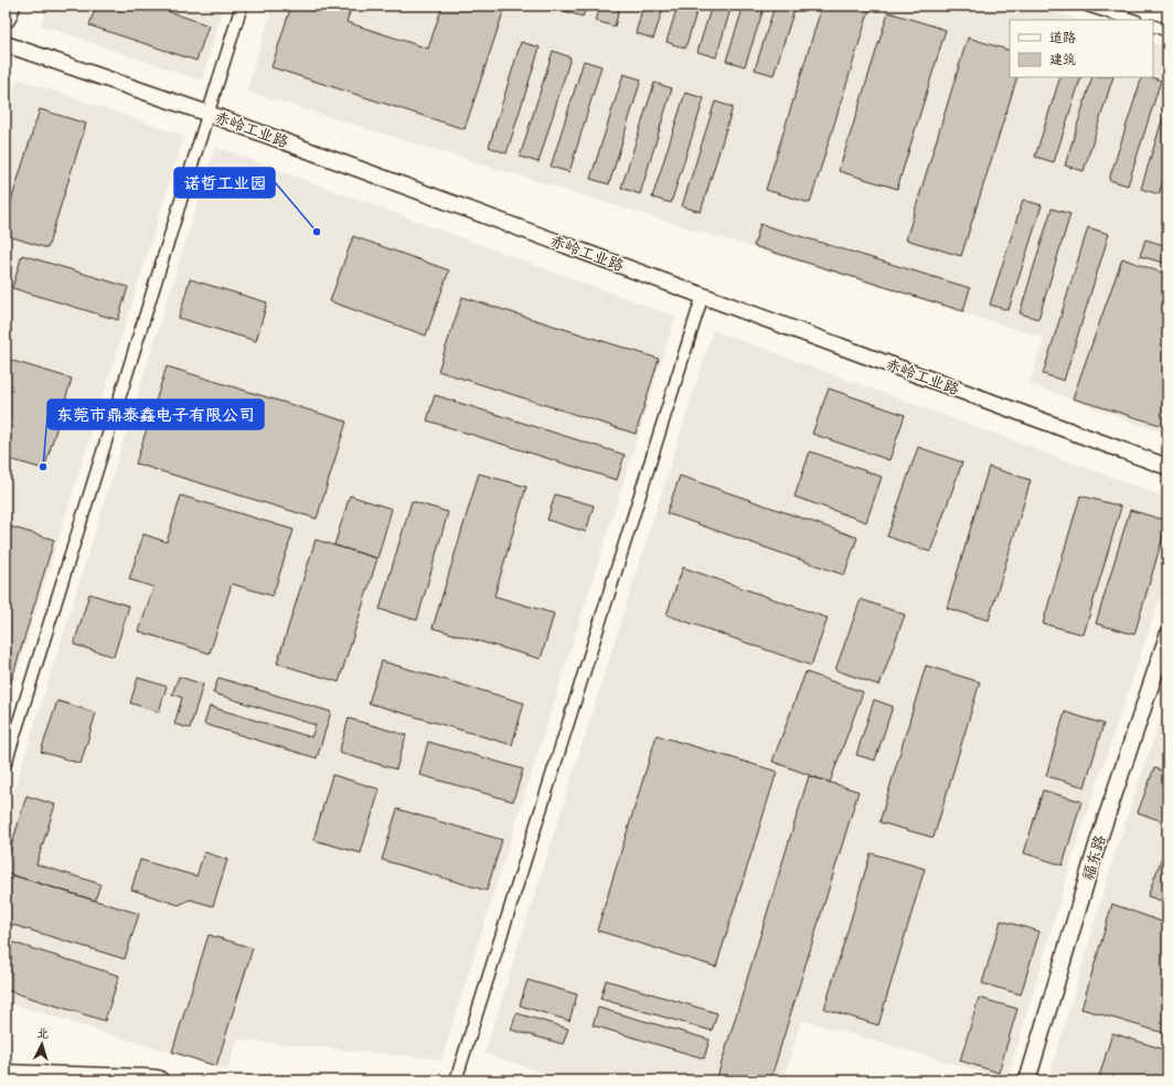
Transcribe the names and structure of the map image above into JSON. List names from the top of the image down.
{
  "streets": {
    "street": ["赤岭工业路", "福东路"]
  },
  "places": ["诺哲工业园", "东莞市鼎泰鑫电子有限公司"],
  "legend": ["道路", "建筑"],
  "north": "top"
}
